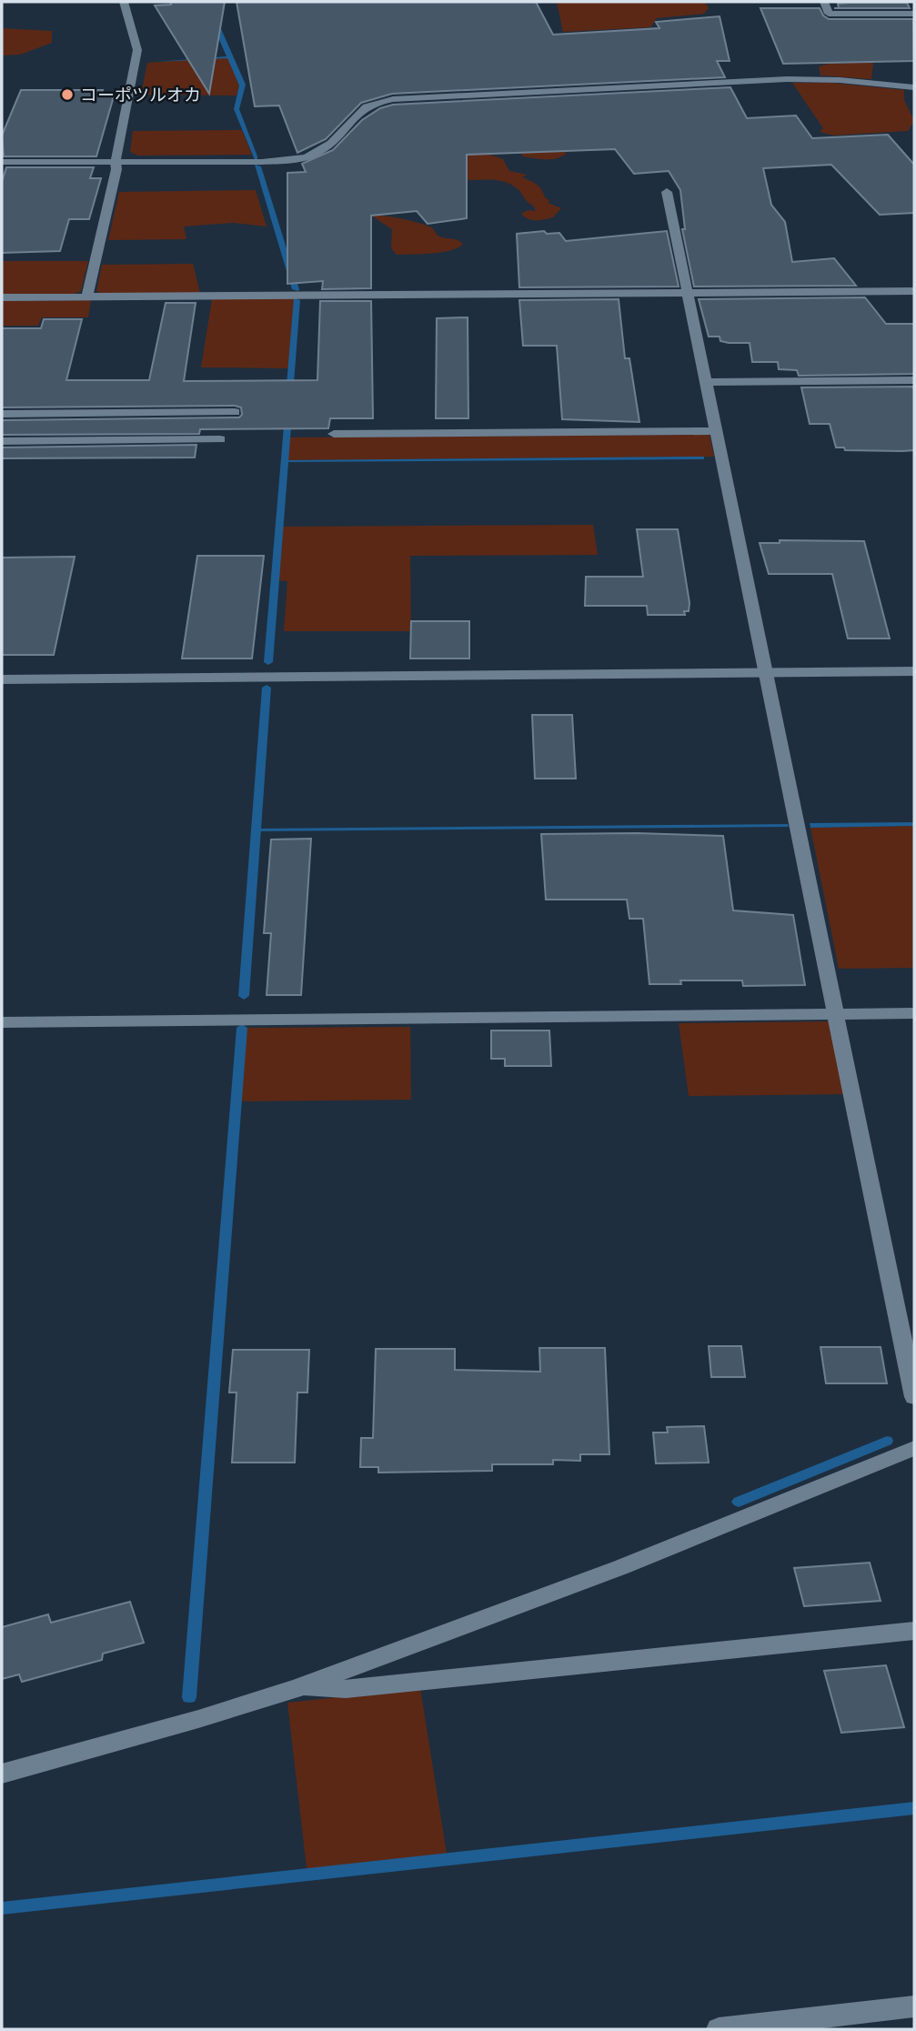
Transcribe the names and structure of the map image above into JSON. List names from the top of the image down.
{
  "places": ["コーポツルオカ"]
}
